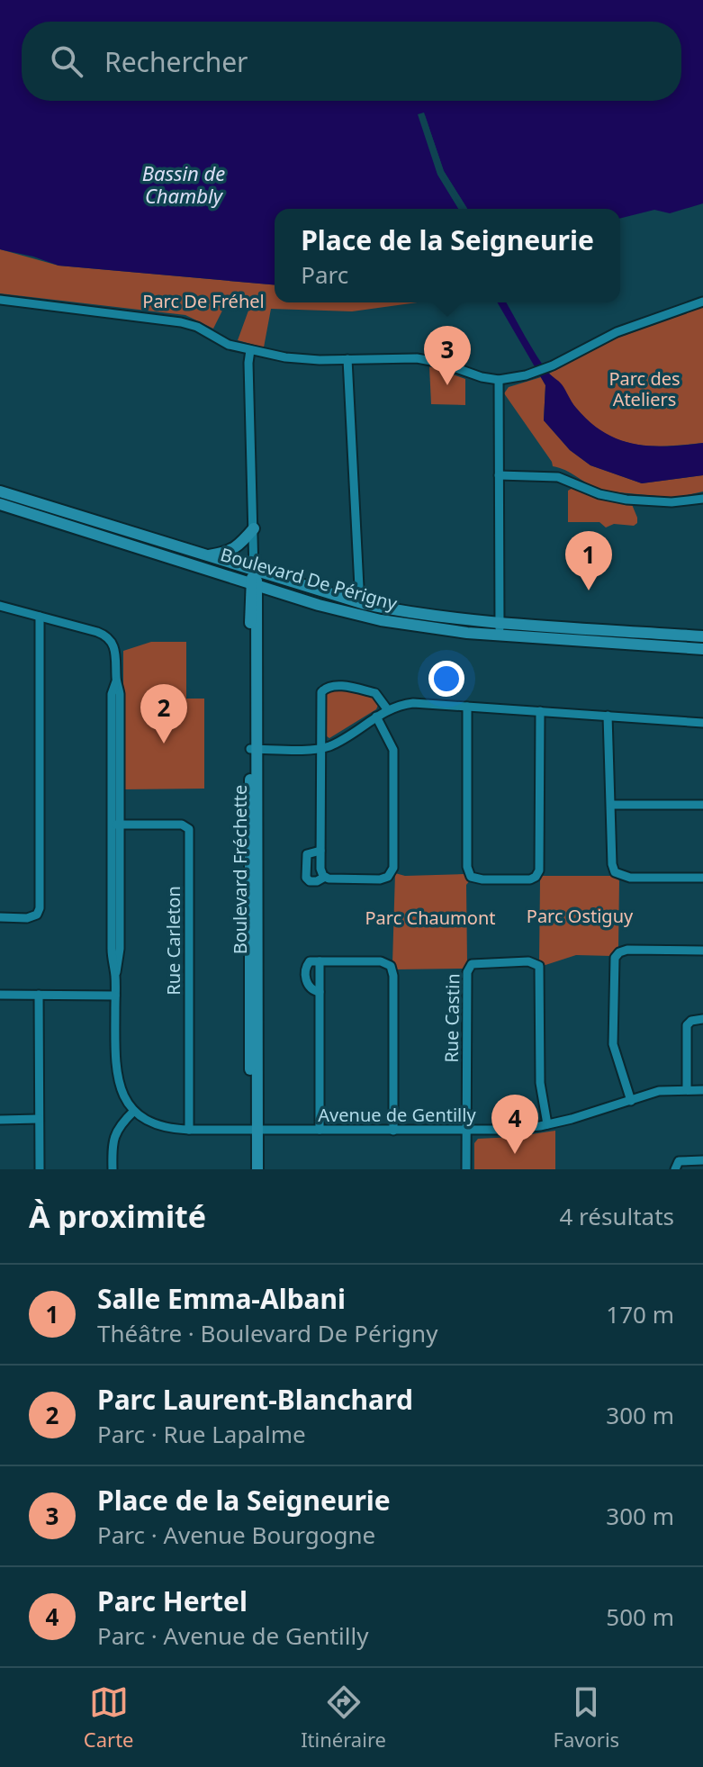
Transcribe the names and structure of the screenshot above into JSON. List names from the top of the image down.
{
  "streets": {
    "main road": ["Boulevard De Périgny", "Boulevard Fréchette"],
    "street": ["Rue Carleton", "Rue Castin", "Avenue de Gentilly"]
  },
  "crossings": [
    ["Boulevard De Périgny", "Boulevard Fréchette"],
    ["Boulevard Fréchette", "Avenue de Gentilly"],
    ["Rue Carleton", "Avenue de Gentilly"],
    ["Rue Castin", "Avenue de Gentilly"]
  ],
  "water": ["Bassin de Chambly"],
  "parks": [
    "Parc De Fréhel",
    "Parc des Ateliers",
    "Parc Ostiguy",
    "Parc Chaumont"
  ],
  "page": {
    "search": "Rechercher",
    "popup": ["Place de la Seigneurie", "Parc"],
    "pins": [
      "3",
      "1",
      "2",
      "4"
    ],
    "heading": ["À proximité", "4 résultats"],
    "list": [
      {
        "mark": "1",
        "name": "Salle Emma-Albani",
        "note": "Théâtre · Boulevard De Périgny",
        "value": "170 m"
      },
      {
        "mark": "2",
        "name": "Parc Laurent-Blanchard",
        "note": "Parc · Rue Lapalme",
        "value": "300 m"
      },
      {
        "mark": "3",
        "name": "Place de la Seigneurie",
        "note": "Parc · Avenue Bourgogne",
        "value": "300 m"
      },
      {
        "mark": "4",
        "name": "Parc Hertel",
        "note": "Parc · Avenue de Gentilly",
        "value": "500 m"
      }
    ],
    "nav": ["Carte", "Itinéraire", "Favoris"]
  }
}
